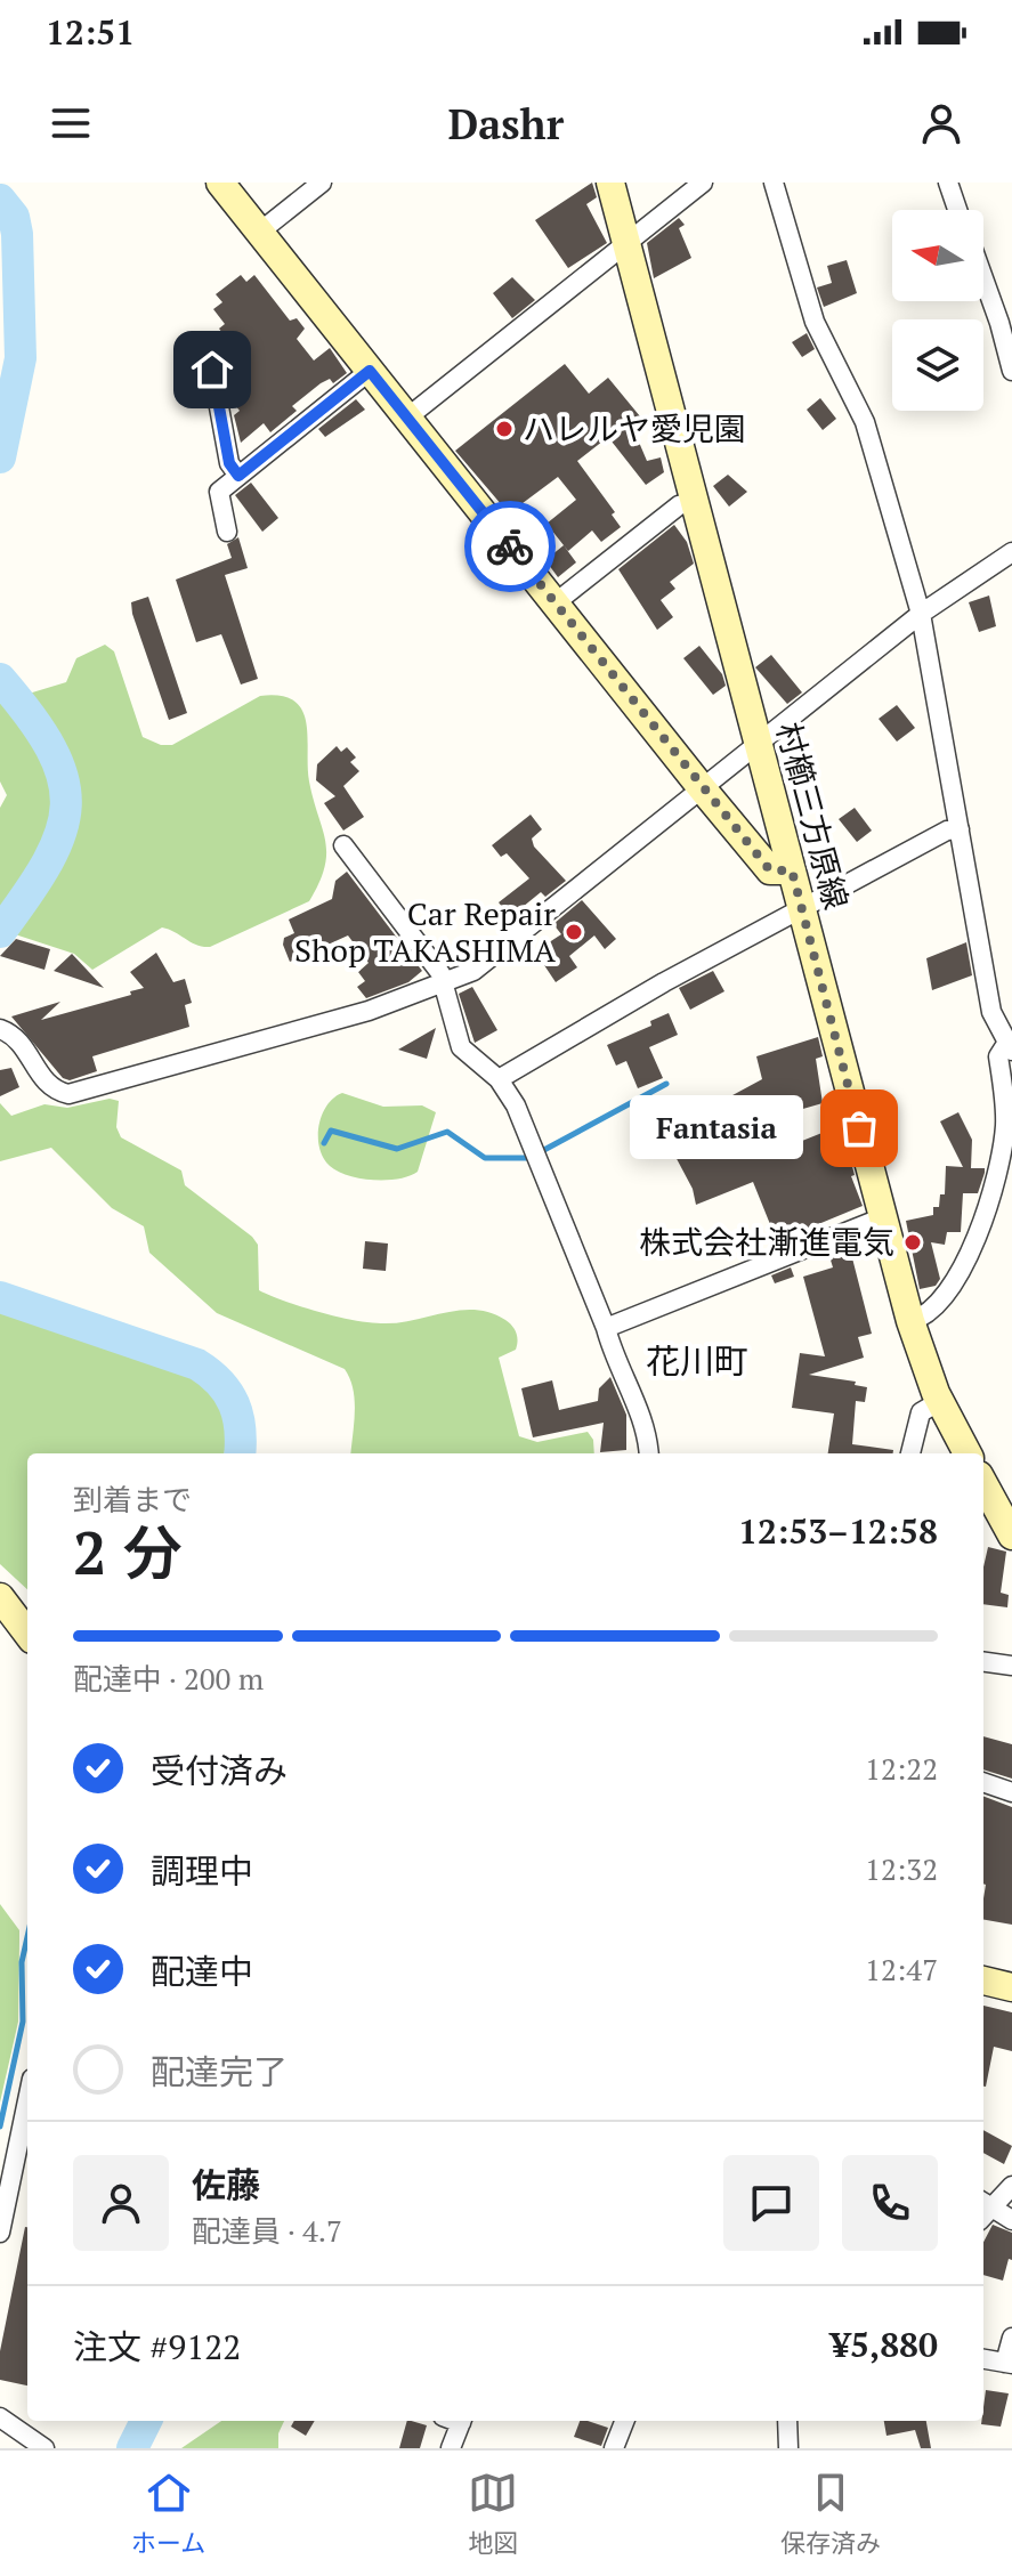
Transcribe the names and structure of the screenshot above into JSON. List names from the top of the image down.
{
  "streets": {
    "main road": ["村櫛三方原線"]
  },
  "districts": ["花川町"],
  "places": [
    "ハレルヤ愛児園",
    "Car Repair Shop TAKASHIMA",
    "Fantasia",
    "株式会社漸進電気"
  ],
  "north": "left",
  "page": {
    "status": "12:51",
    "header": "Dashr",
    "bubble": "Fantasia",
    "heading": ["2 分", "到着まで", "12:53–12:58"],
    "panel": [
      "佐藤",
      "配達員 · 4.7",
      "注文 #9122",
      "¥5,880"
    ],
    "bar": "配達中 · 200 m",
    "list": [
      ["受付済み", "12:22"],
      ["調理中", "12:32"],
      ["配達中", "12:47"],
      "配達完了"
    ],
    "tabs": ["ホーム", "地図", "保存済み"]
  }
}
